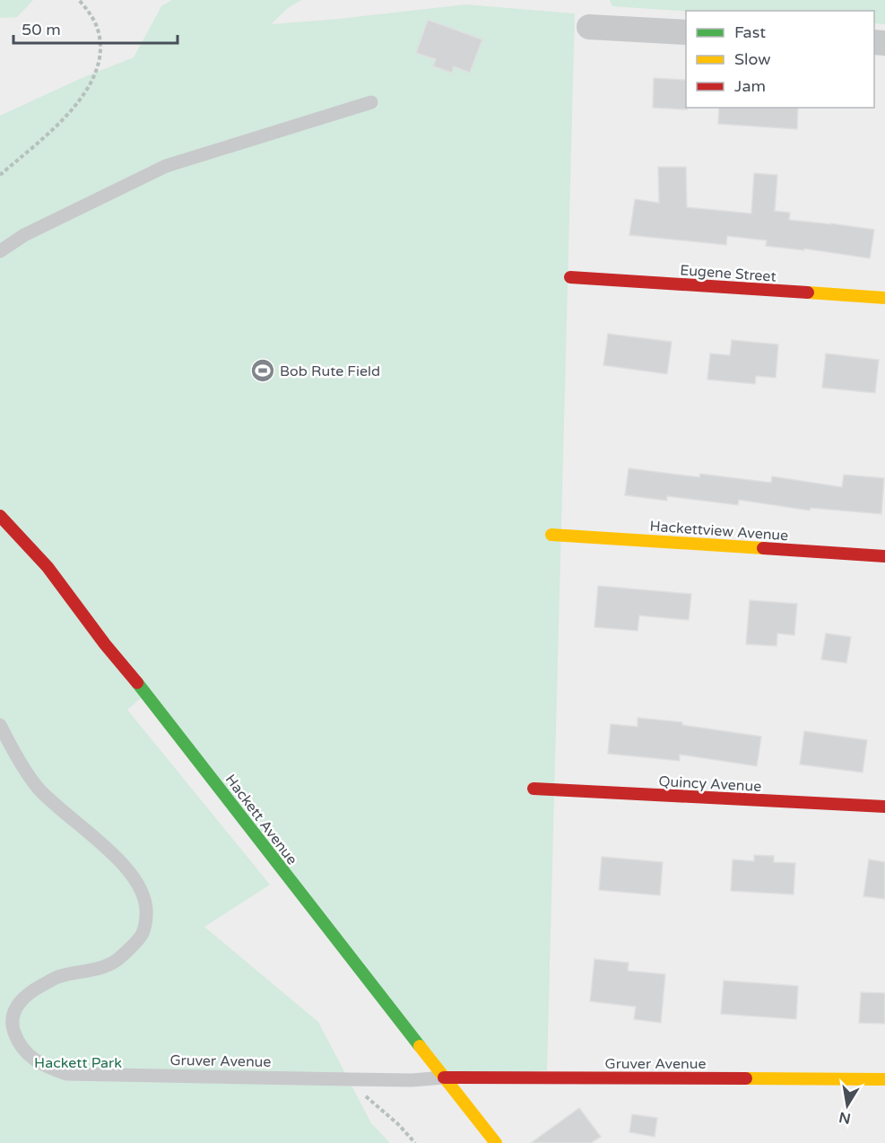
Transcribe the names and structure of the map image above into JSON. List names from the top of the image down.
{
  "streets": {
    "street": [
      "Eugene Street",
      "Hackettview Avenue",
      "Quincy Avenue",
      "Hackett Avenue",
      "Gruver Avenue"
    ]
  },
  "crossings": [
    ["Hackett Avenue", "Gruver Avenue"]
  ],
  "parks": ["Hackett Park"],
  "places": {
    "sports": ["Bob Rute Field"]
  },
  "legend": ["Fast", "Slow", "Jam"],
  "scale_bar": "50 m",
  "north": "bottom"
}
